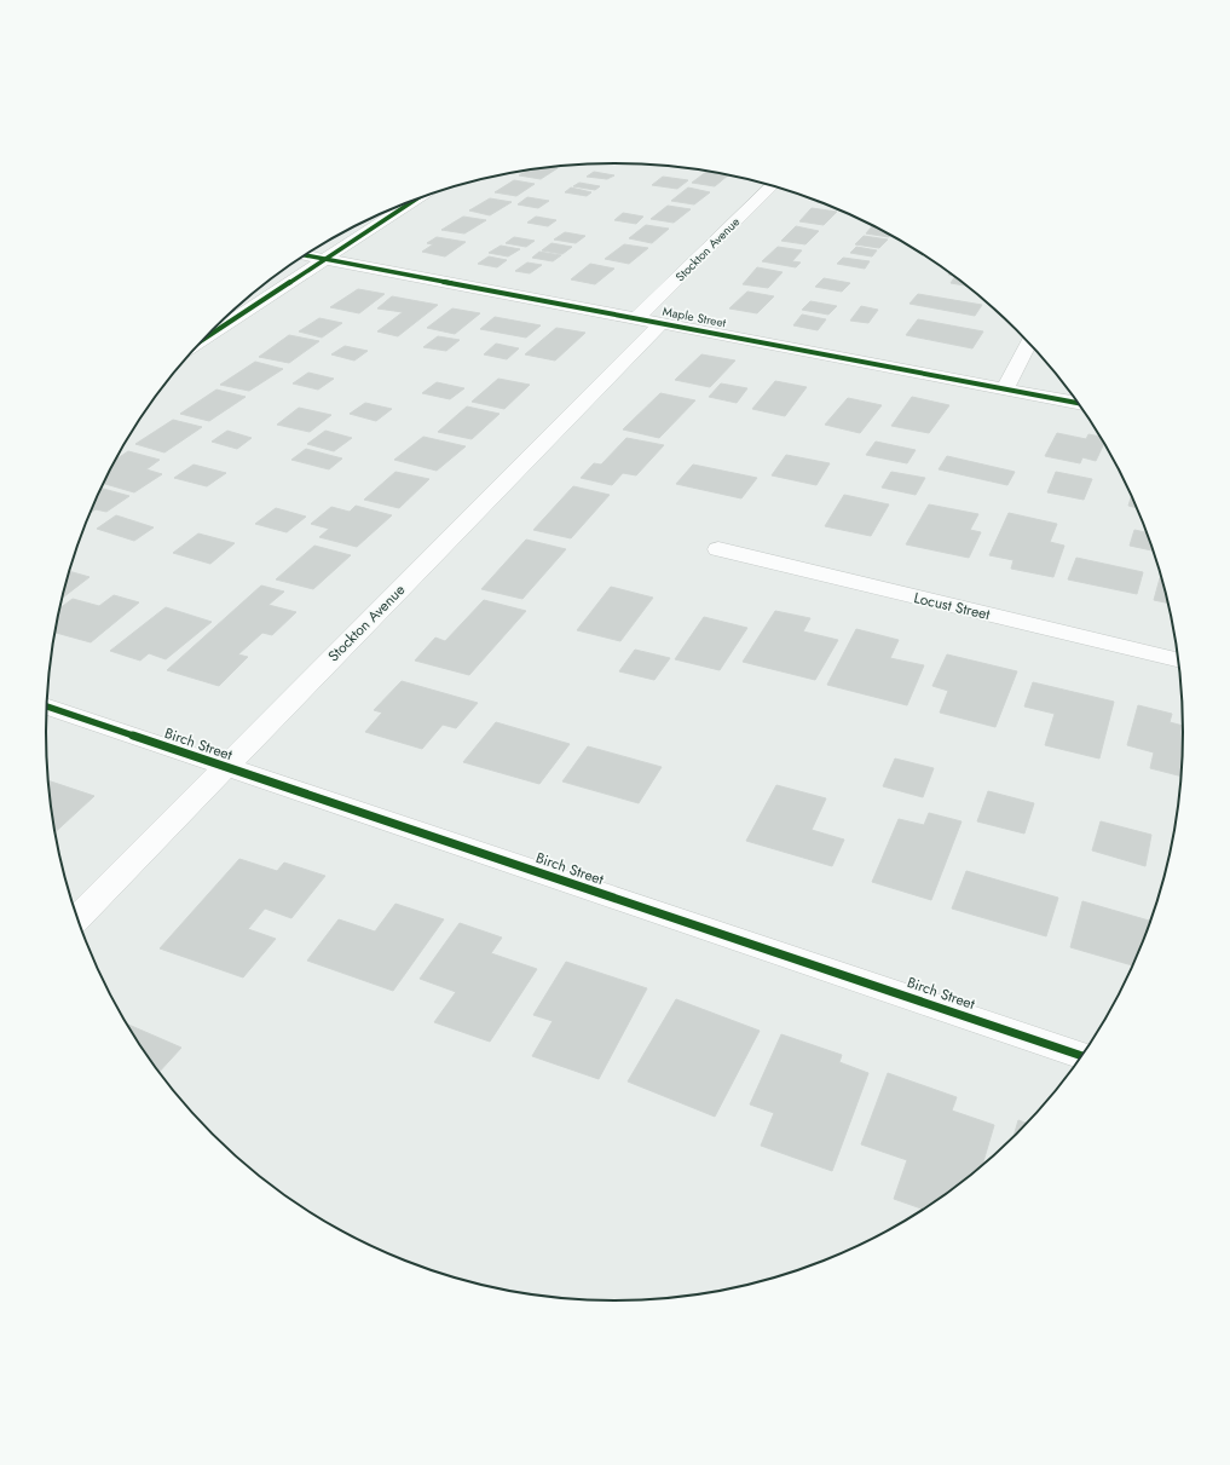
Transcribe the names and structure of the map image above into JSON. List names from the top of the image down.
{
  "streets": {
    "street": [
      "Stockton Avenue",
      "Maple Street",
      "Locust Street",
      "Birch Street"
    ]
  },
  "crossings": [
    ["Stockton Avenue", "Maple Street"],
    ["Stockton Avenue", "Birch Street"]
  ]
}
